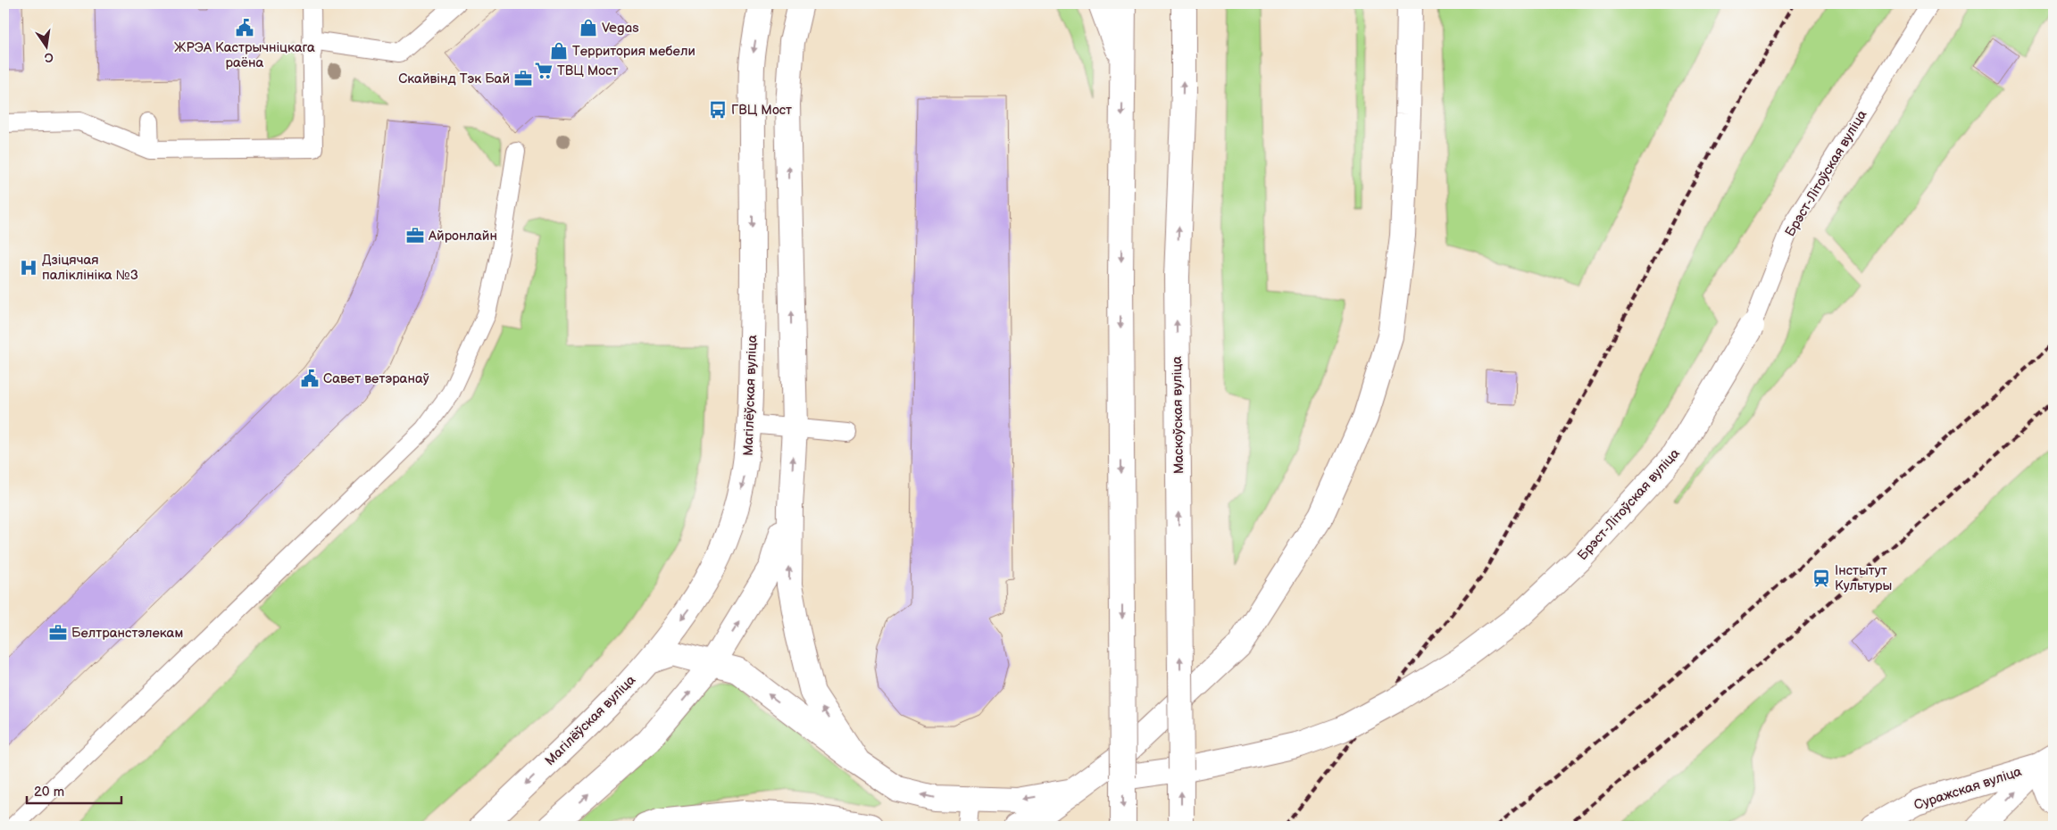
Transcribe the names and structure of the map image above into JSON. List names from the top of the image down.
{
  "streets": {
    "main road": [
      "Брэст-Літоўская вуліца",
      "Магілёўская вуліца",
      "Маскоўская вуліца",
      "Суражская вуліца"
    ]
  },
  "crossings": [
    ["Брэст-Літоўская вуліца", "Маскоўская вуліца"]
  ],
  "places": {
    "public building": ["ЖРЭА Кастрычніцкага раёна", "Савет ветэранаў"],
    "shop": ["Vegas", "Территория мебели"],
    "supermarket": ["ТВЦ Мост"],
    "office": ["Скайвінд Тэк Бай", "Айронлайн", "Белтранстэлекам"],
    "bus stop": ["ГВЦ Мост"],
    "hospital": ["Дзіцячая паліклініка №3"],
    "station": ["Інстытут Культуры"]
  },
  "scale_bar": "20 m",
  "north": "bottom"
}
